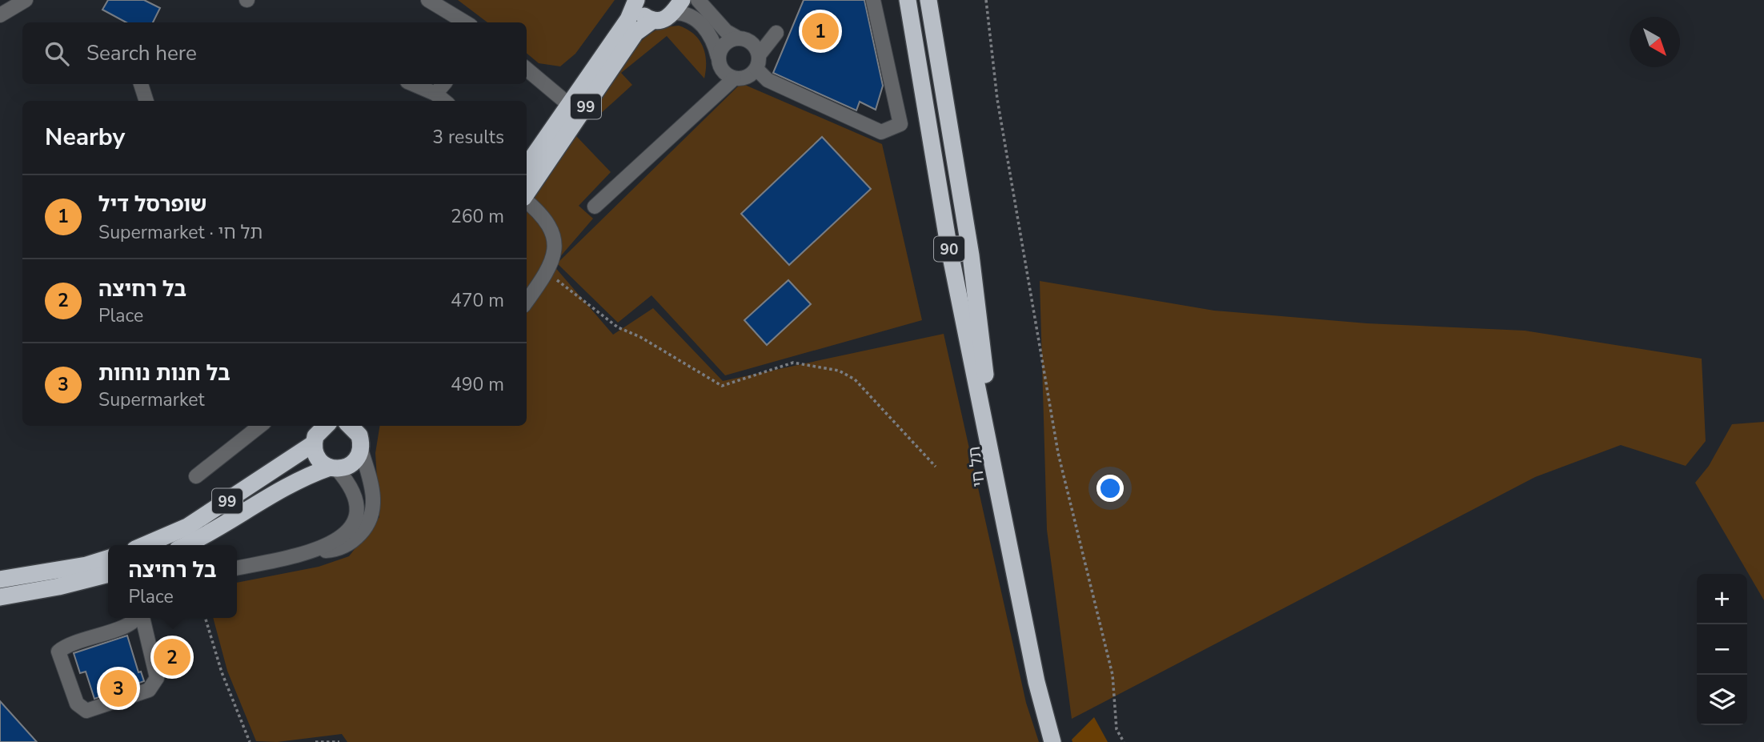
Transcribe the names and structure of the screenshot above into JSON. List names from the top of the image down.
{
  "streets": {
    "highway": ["99", "90", "תל חי"]
  },
  "crossings": [
    ["90", "תל חי"]
  ],
  "north": "bottom right",
  "page": {
    "pins": ["1", "2", "3"],
    "search": "Search here",
    "heading": ["Nearby", "3 results"],
    "list": [
      {
        "mark": "1",
        "name": "שופרסל דיל",
        "note": "Supermarket · תל חי",
        "value": "260 m"
      },
      {
        "mark": "2",
        "name": "בל רחיצה",
        "note": "Place",
        "value": "470 m"
      },
      {
        "mark": "3",
        "name": "בל חנות נוחות",
        "note": "Supermarket",
        "value": "490 m"
      }
    ],
    "popup": ["בל רחיצה", "Place"],
    "map_buttons": ["+", "−"]
  }
}
